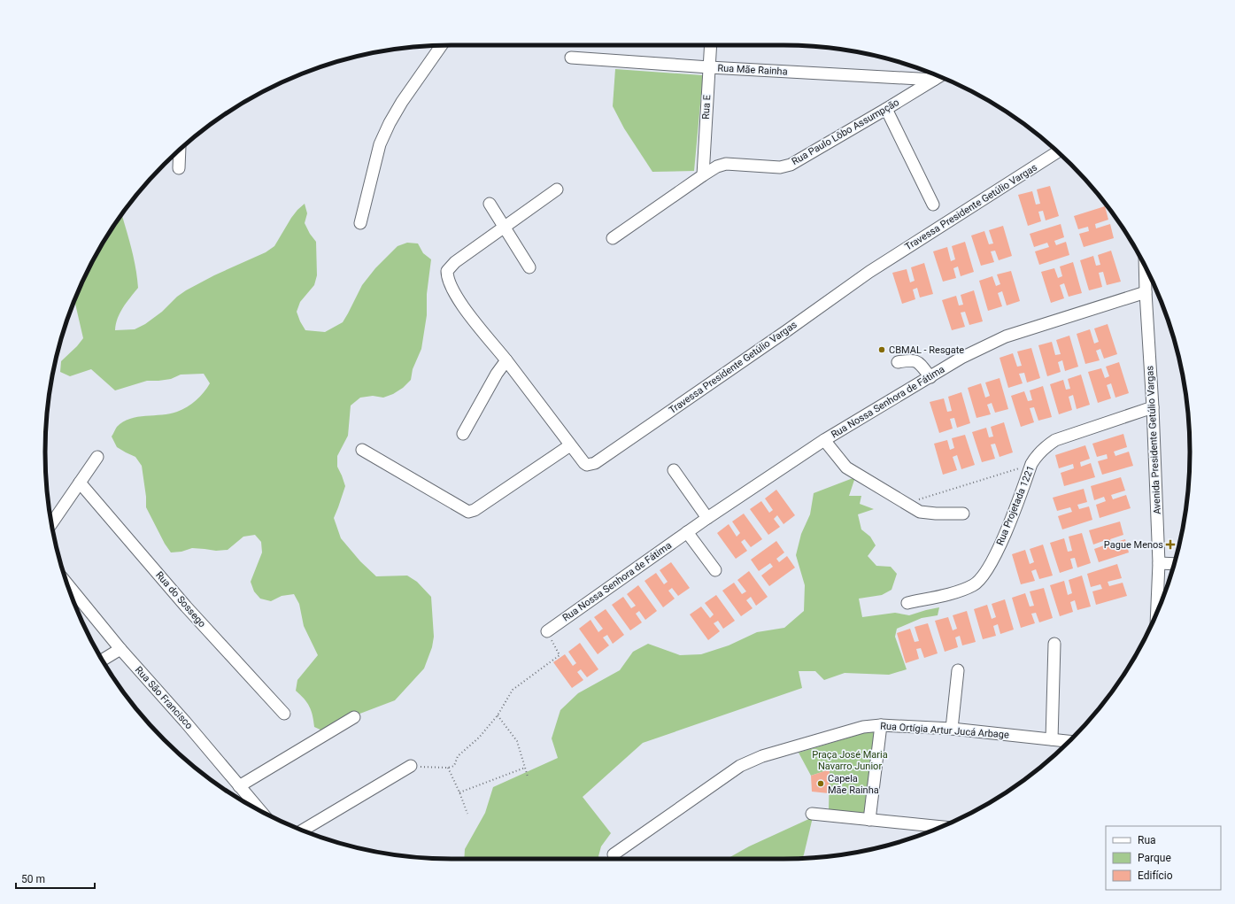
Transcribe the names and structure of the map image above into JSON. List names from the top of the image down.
{
  "streets": {
    "street": [
      "Rua Mãe Rainha",
      "Rua E",
      "Rua Paulo Lôbo Assumpção",
      "Travessa Presidente Getúlio Vargas",
      "Rua Nossa Senhora de Fátima",
      "Avenida Presidente Getúlio Vargas",
      "Rua Projetada 1221",
      "Rua do Sossego",
      "Rua São Francisco",
      "Rua Ortígia Artur Jucá Arbage"
    ]
  },
  "crossings": [
    ["Rua Mãe Rainha", "Rua E"],
    ["Rua Mãe Rainha", "Rua Paulo Lôbo Assumpção"],
    ["Rua E", "Rua Paulo Lôbo Assumpção"],
    ["Rua Nossa Senhora de Fátima", "Avenida Presidente Getúlio Vargas"],
    ["Avenida Presidente Getúlio Vargas", "Rua Projetada 1221"]
  ],
  "parks": ["Praça José Maria Navarro Junior"],
  "places": {
    "other": ["CBMAL - Resgate", "Capela Mãe Rainha"],
    "health": ["Pague Menos"]
  },
  "legend": ["Rua", "Parque", "Edifício"],
  "scale_bar": "50 m"
}
